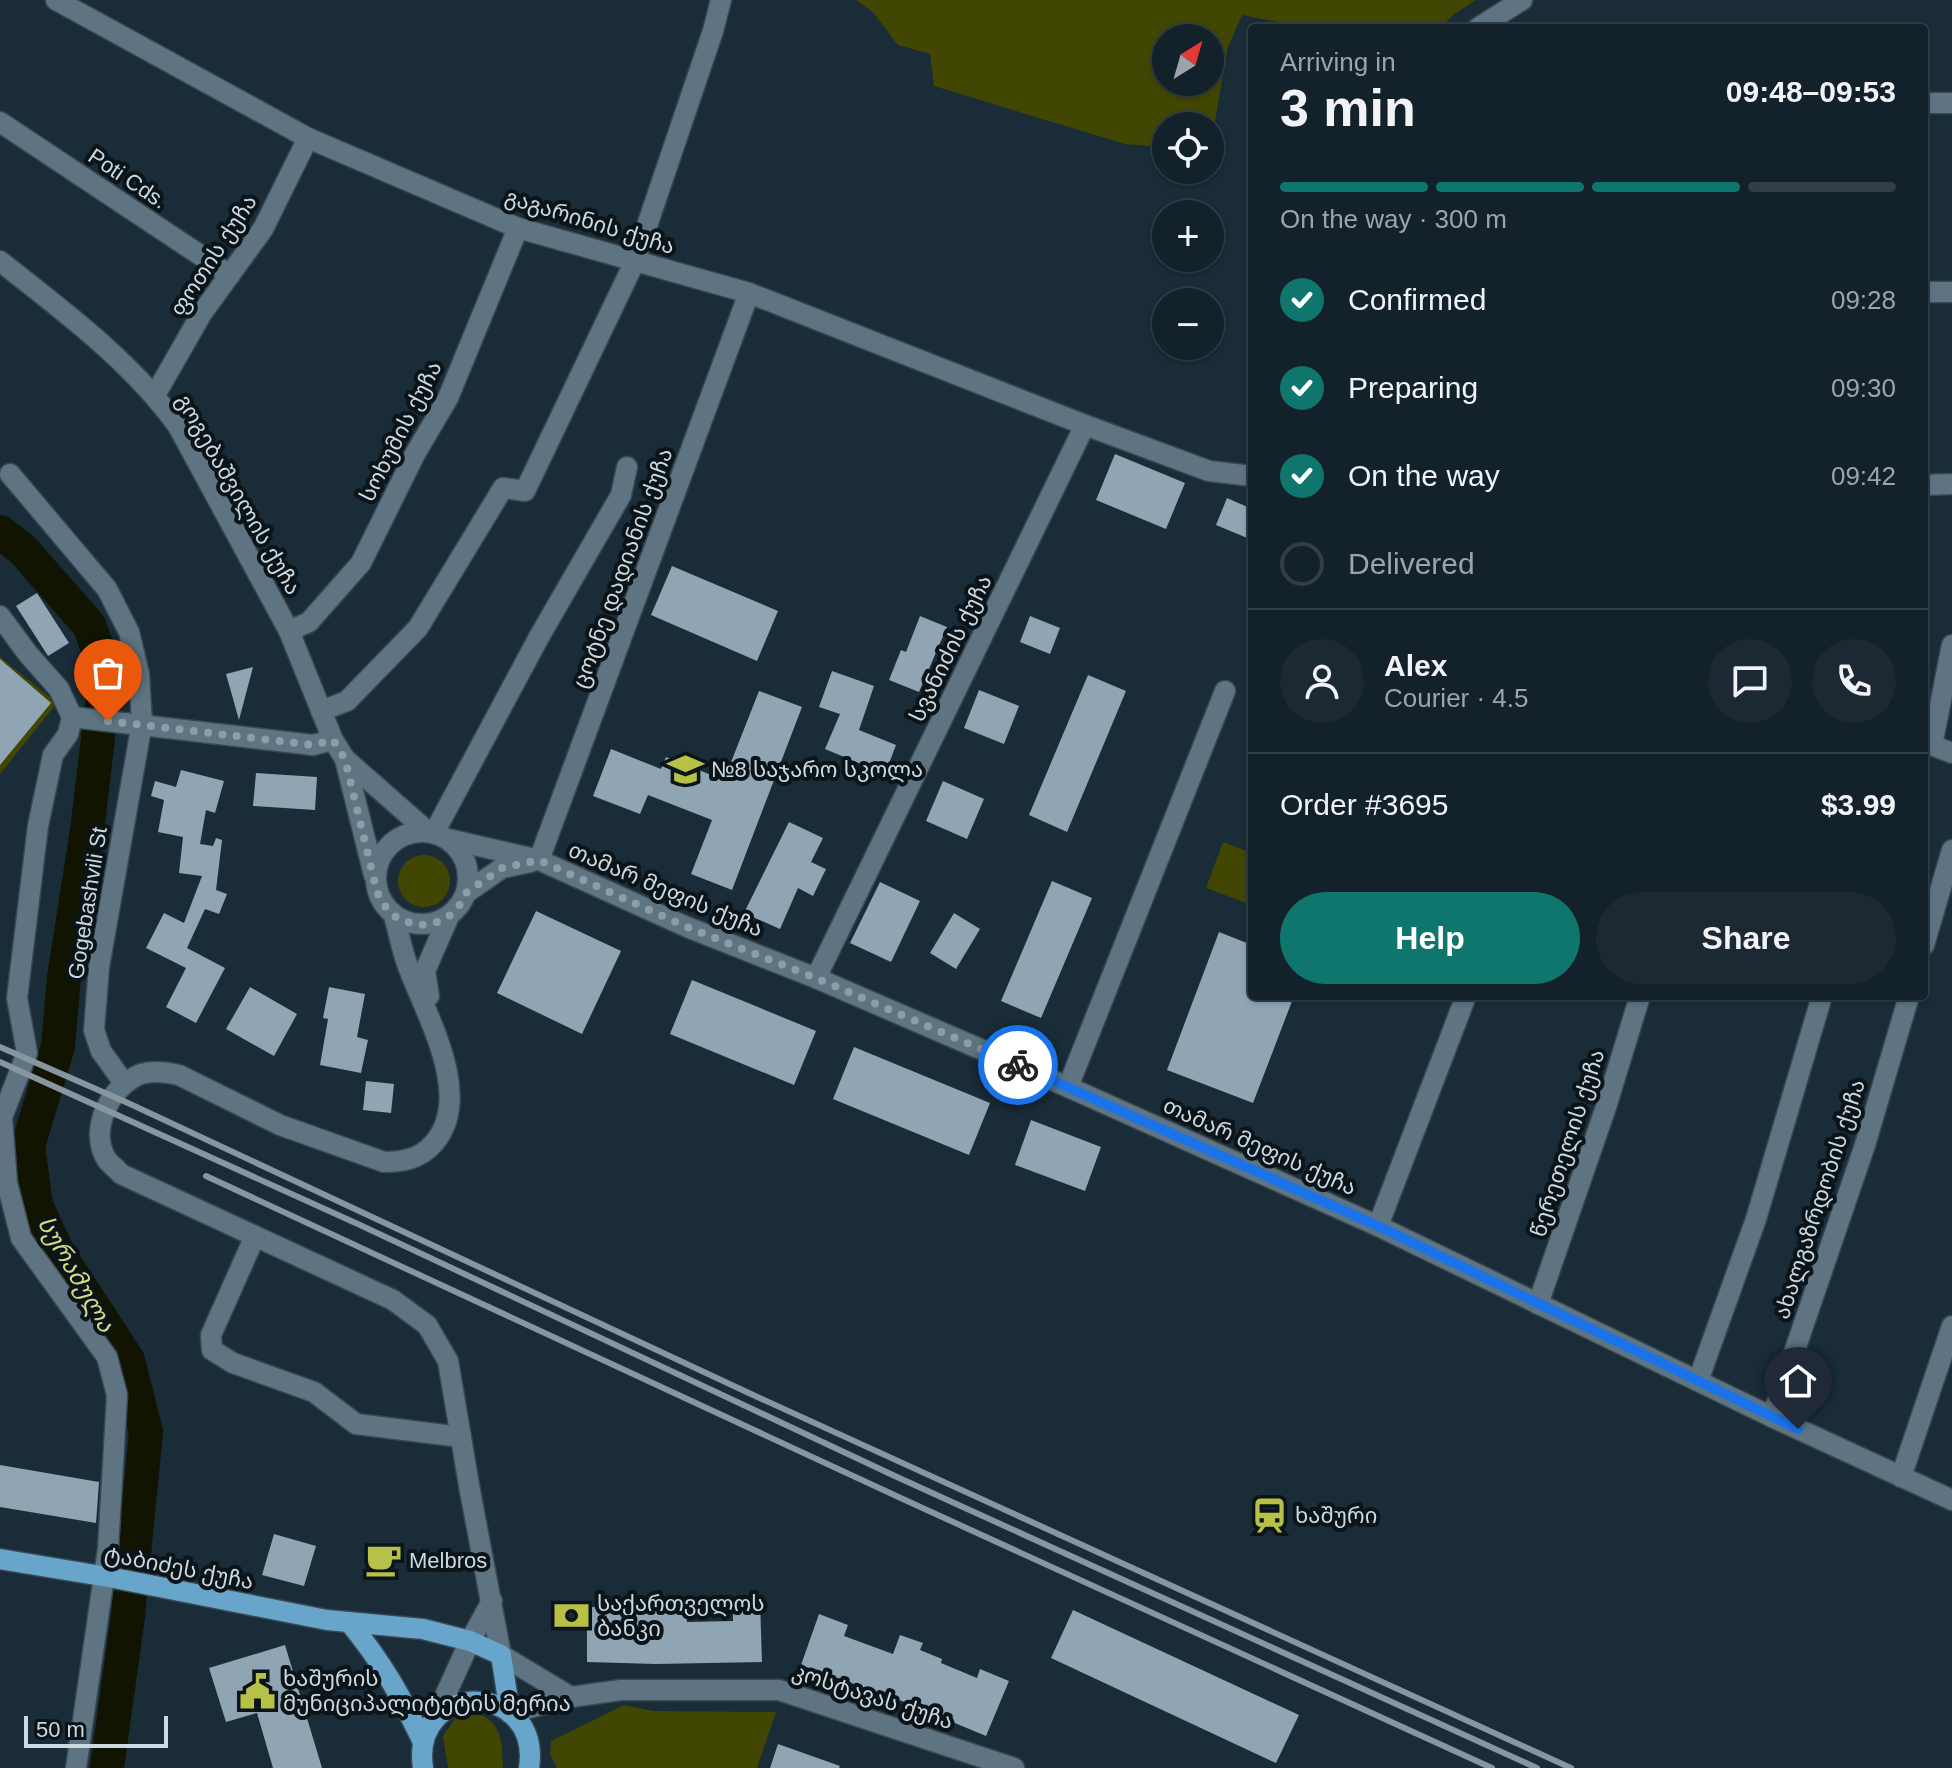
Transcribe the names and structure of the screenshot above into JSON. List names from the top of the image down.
{
  "streets": {
    "main road": ["ტაბიძეს ქუჩა"],
    "street": [
      "Poti Cds.",
      "გაგარინის ქუჩა",
      "ფოთის ქუჩა",
      "სოხუმის ქუჩა",
      "გოგებაშვილის ქუჩა",
      "ცოტნე დადიანის ქუჩა",
      "სვანიძის ქუჩა",
      "თამარ მეფის ქუჩა",
      "Gogebashvili St",
      "წერეთელის ქუჩა",
      "ახალგაზრდობის ქუჩა",
      "კოსტავას ქუჩა"
    ]
  },
  "crossings": [
    ["Poti Cds.", "ფოთის ქუჩა"],
    ["გაგარინის ქუჩა", "ფოთის ქუჩა"],
    ["გაგარინის ქუჩა", "სოხუმის ქუჩა"],
    ["გაგარინის ქუჩა", "ცოტნე დადიანის ქუჩა"],
    ["გაგარინის ქუჩა", "სვანიძის ქუჩა"],
    ["ფოთის ქუჩა", "გოგებაშვილის ქუჩა"],
    ["სოხუმის ქუჩა", "გოგებაშვილის ქუჩა"],
    ["გოგებაშვილის ქუჩა", "თამარ მეფის ქუჩა"],
    ["ცოტნე დადიანის ქუჩა", "თამარ მეფის ქუჩა"],
    ["სვანიძის ქუჩა", "თამარ მეფის ქუჩა"],
    ["თამარ მეფის ქუჩა", "წერეთელის ქუჩა"],
    ["თამარ მეფის ქუჩა", "ახალგაზრდობის ქუჩა"]
  ],
  "water": ["სურამულა"],
  "places": {
    "school or university": ["№8 საჯარო სკოლა"],
    "station": ["ხაშური"],
    "cafe": ["Melbros"],
    "bank": ["საქართველოს ბანკი"],
    "public building": ["ხაშურის მუნიციპალიტეტის მერია"]
  },
  "scale_bar": "50 m",
  "north": "top right",
  "page": {
    "map_buttons": ["+", "−"],
    "heading": ["3 min", "Arriving in", "09:48–09:53"],
    "panel": [
      "Alex",
      "Courier · 4.5",
      "Order #3695",
      "$3.99"
    ],
    "bar": "On the way · 300 m",
    "list": [
      ["Confirmed", "09:28"],
      ["Preparing", "09:30"],
      ["On the way", "09:42"],
      "Delivered"
    ],
    "buttons": ["Help", "Share"],
    "scale": "50 m"
  }
}
